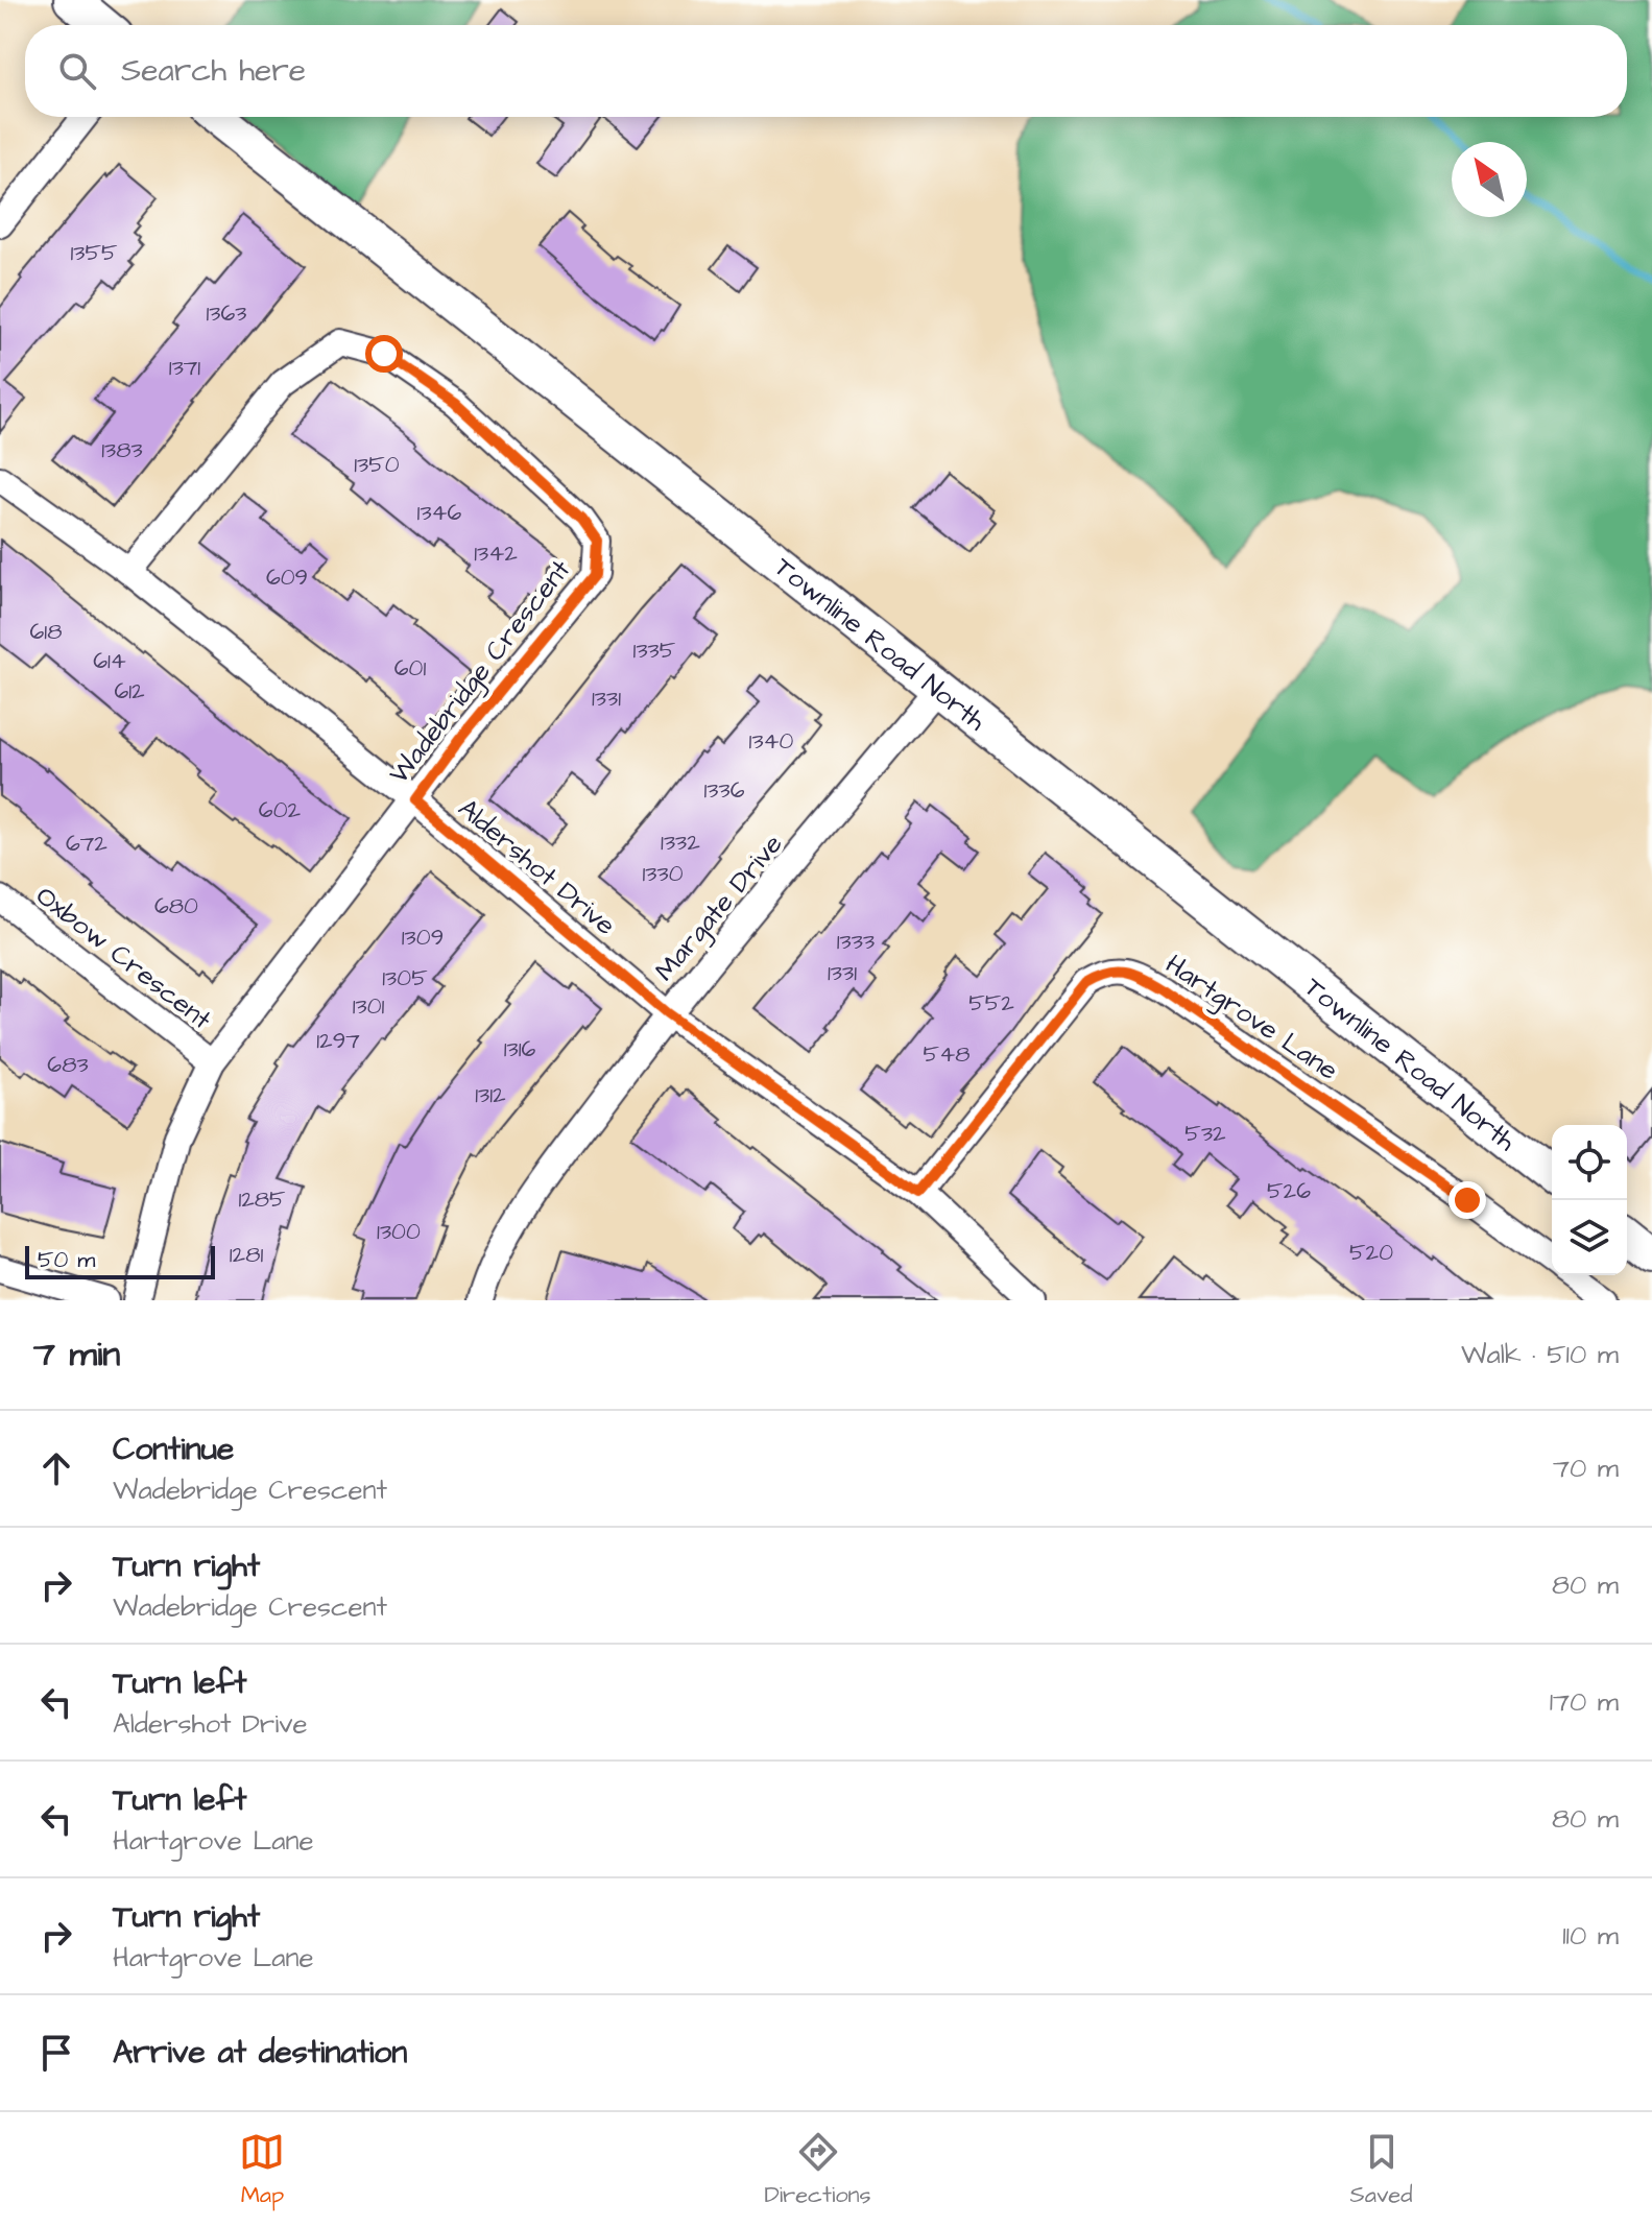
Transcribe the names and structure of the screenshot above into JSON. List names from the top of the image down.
{
  "streets": {
    "main road": ["Townline Road North"],
    "street": [
      "Wadebridge Crescent",
      "Aldershot Drive",
      "Margate Drive",
      "Oxbow Crescent",
      "Hartgrove Lane"
    ]
  },
  "crossings": [
    ["Townline Road North", "Margate Drive"],
    ["Wadebridge Crescent", "Aldershot Drive"],
    ["Wadebridge Crescent", "Oxbow Crescent"],
    ["Aldershot Drive", "Margate Drive"],
    ["Aldershot Drive", "Hartgrove Lane"]
  ],
  "house_numbers": [
    "1355",
    "1363",
    "1371",
    "1383",
    "1350",
    "1346",
    "1342",
    "609",
    "618",
    "1335",
    "614",
    "601",
    "612",
    "1331",
    "1340",
    "1336",
    "602",
    "1332",
    "672",
    "1330",
    "680",
    "1309",
    "1333",
    "1331",
    "1305",
    "552",
    "1301",
    "1297",
    "1316",
    "548",
    "683",
    "1312",
    "532",
    "526",
    "1285",
    "1300",
    "520",
    "1281"
  ],
  "scale_bar": "50 m",
  "north": "top left",
  "page": {
    "search": "Search here",
    "scale": "50 m",
    "heading": ["7 min", "Walk · 510 m"],
    "list": [
      ["Continue", "Wadebridge Crescent", "70 m"],
      ["Turn right", "Wadebridge Crescent", "80 m"],
      ["Turn left", "Aldershot Drive", "170 m"],
      ["Turn left", "Hartgrove Lane", "80 m"],
      ["Turn right", "Hartgrove Lane", "110 m"],
      "Arrive at destination"
    ],
    "nav": ["Map", "Directions", "Saved"]
  }
}
